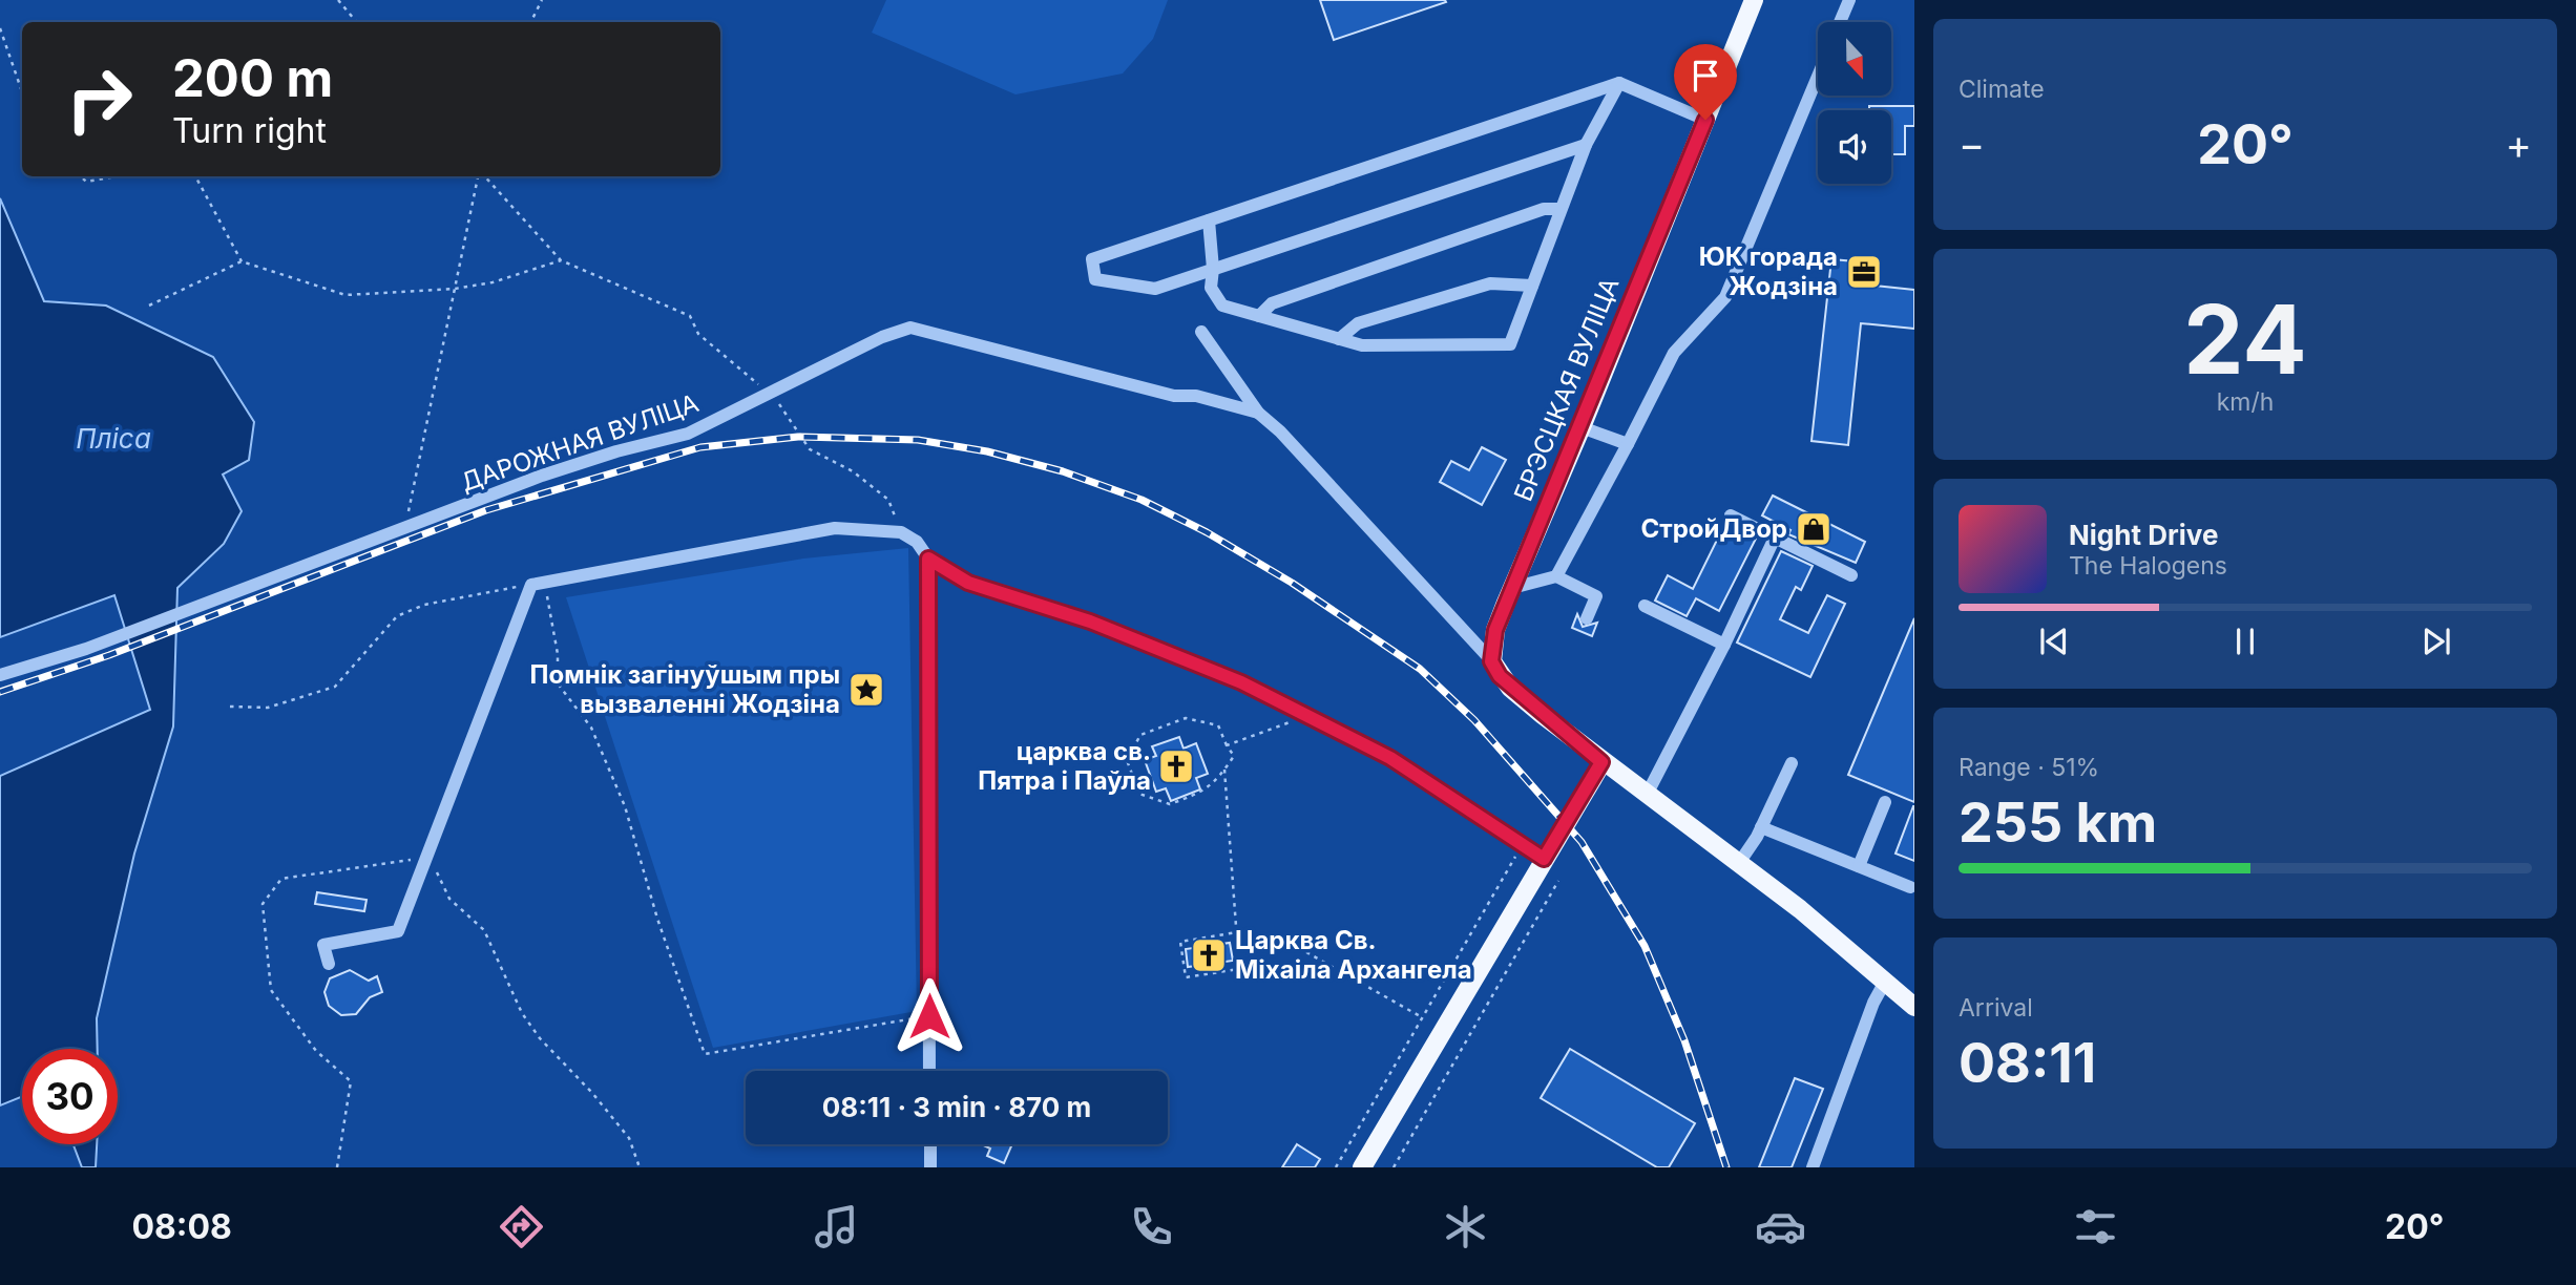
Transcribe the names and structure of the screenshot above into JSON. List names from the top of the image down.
{
  "streets": {
    "main road": ["БРЭСЦКАЯ ВУЛІЦА"],
    "street": ["ДАРОЖНАЯ ВУЛІЦА"]
  },
  "water": ["Пліса"],
  "places": {
    "office": ["ЮК горада Жодзіна"],
    "shop": ["СтройДвор"],
    "place": ["Помнік загінуўшым пры вызваленні Жодзіна"],
    "church": ["царква св. Пятра і Паўла", "Царква Св. Міхаіла Архангела"]
  },
  "north": "bottom",
  "page": {
    "tile": [
      "Climate",
      ["24", "km/h"],
      ["Range · 51%", "255 km"],
      ["Arrival", "08:11"]
    ],
    "turn": ["200 m", "Turn right"],
    "heat": ["−", "20°", "+"],
    "song": ["Night Drive", "The Halogens"],
    "limit": "30",
    "trip": "08:11 · 3 min · 870 m",
    "tabs": ["08:08", "20°"]
  }
}
